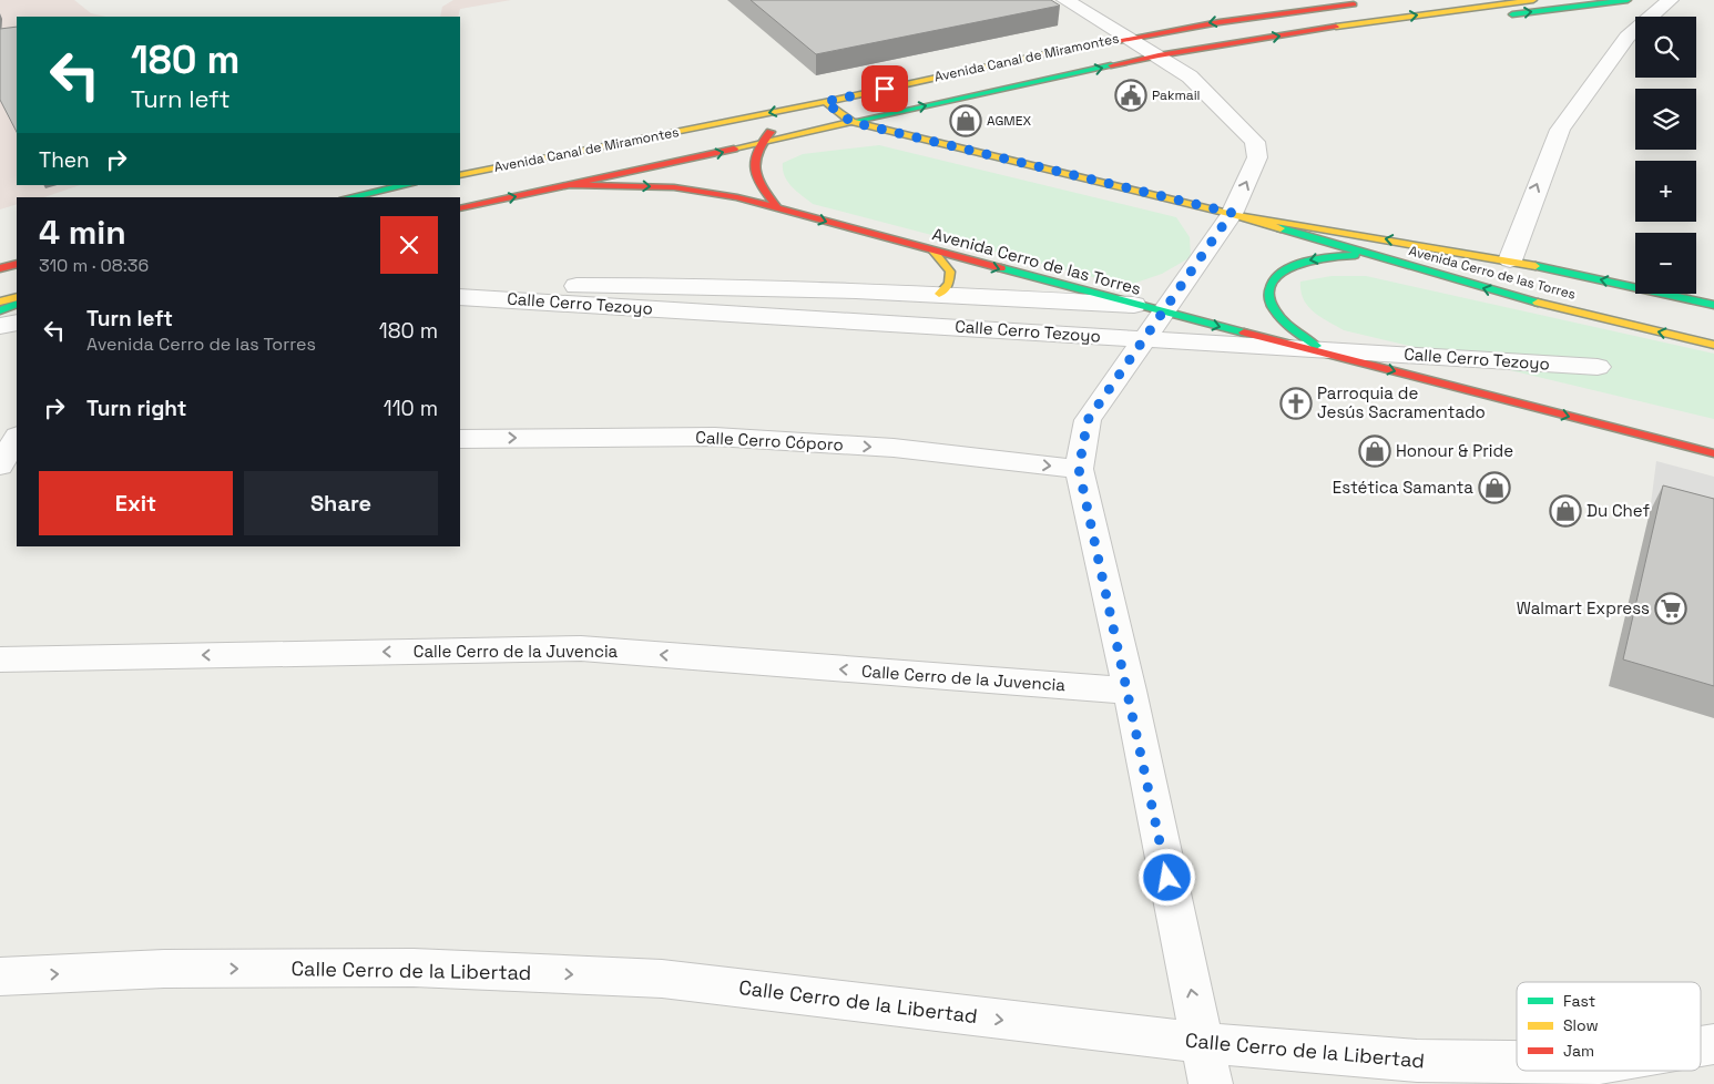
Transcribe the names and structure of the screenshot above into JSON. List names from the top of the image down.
{
  "streets": {
    "main road": ["Avenida Canal de Miramontes", "Avenida Cerro de las Torres"],
    "street": [
      "Calle Cerro Tezoyo",
      "Calle Cerro Cóporo",
      "Calle Cerro de la Juvencia",
      "Calle Cerro de la Libertad"
    ]
  },
  "crossings": [
    ["Avenida Canal de Miramontes", "Avenida Cerro de las Torres"],
    ["Avenida Cerro de las Torres", "Calle Cerro Tezoyo"]
  ],
  "one_way": ["Calle Cerro Cóporo", "Calle Cerro de la Juvencia", "Calle Cerro de la Libertad"],
  "places": {
    "public building": ["Pakmail"],
    "shop": [
      "AGMEX",
      "Honour & Pride",
      "Estética Samanta",
      "Du Chef"
    ],
    "church": ["Parroquia de Jesús Sacramentado"],
    "supermarket": ["Walmart Express"]
  },
  "legend": ["Fast", "Slow", "Jam"],
  "page": {
    "map_buttons": ["+", "−"],
    "turn": ["180 m", "Turn left"],
    "then": "Then",
    "heading": ["4 min", "310 m · 08:36"],
    "list": [
      {
        "name": "Turn left",
        "note": "Avenida Cerro de las Torres",
        "value": "180 m"
      },
      {
        "name": "Turn right",
        "value": "110 m"
      }
    ],
    "buttons": ["Exit", "Share"]
  }
}
